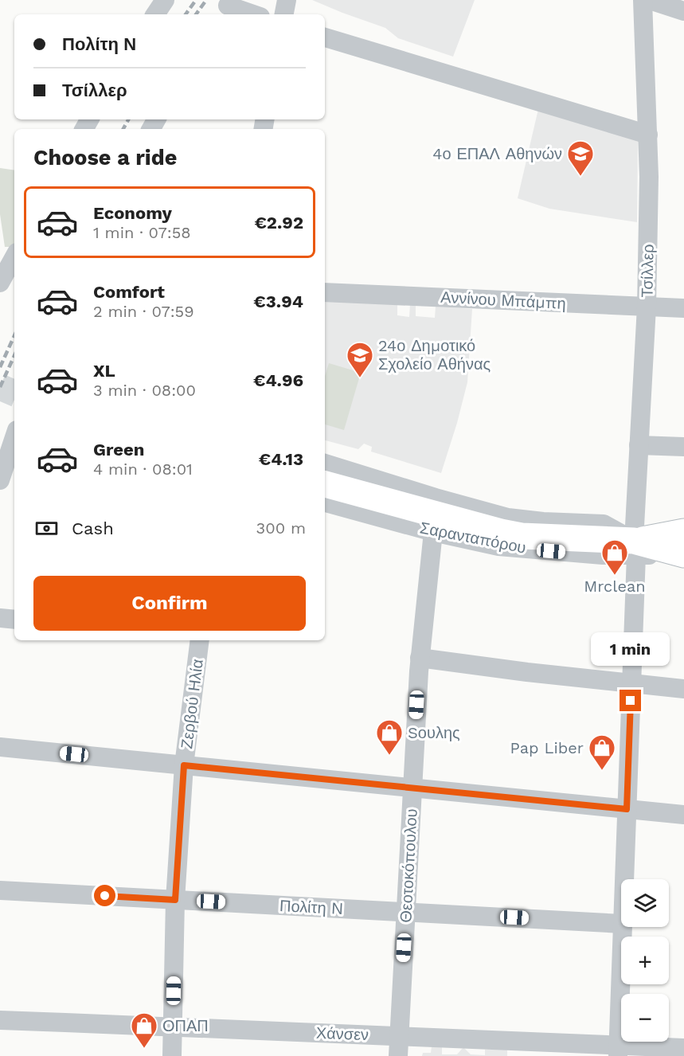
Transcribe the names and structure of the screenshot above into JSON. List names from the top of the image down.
{
  "streets": {
    "street": [
      "Τσίλλερ",
      "Αννίνου Μπάμπη",
      "Σαρανταπόρου",
      "Ζερβού Ηλία",
      "Θεοτοκόπουλου",
      "Πολίτη Ν",
      "Χάνσεν"
    ]
  },
  "crossings": [
    ["Τσίλλερ", "Αννίνου Μπάμπη"],
    ["Τσίλλερ", "Σαρανταπόρου"],
    ["Τσίλλερ", "Χάνσεν"],
    ["Σαρανταπόρου", "Θεοτοκόπουλου"],
    ["Ζερβού Ηλία", "Πολίτη Ν"],
    ["Ζερβού Ηλία", "Χάνσεν"],
    ["Θεοτοκόπουλου", "Πολίτη Ν"],
    ["Θεοτοκόπουλου", "Χάνσεν"]
  ],
  "places": {
    "school or university": ["4ο ΕΠΑΛ Αθηνών", "24ο Δημοτικό Σχολείο Αθήνας"],
    "shop": [
      "Mrclean",
      "Sουλης",
      "Pap Liber",
      "ΟΠΑΠ"
    ]
  },
  "page": {
    "banner": ["Πολίτη Ν", "Τσίλλερ"],
    "heading": "Choose a ride",
    "list": [
      {
        "name": "Economy",
        "note": "1 min · 07:58",
        "value": "€2.92"
      },
      {
        "name": "Comfort",
        "note": "2 min · 07:59",
        "value": "€3.94"
      },
      {
        "name": "XL",
        "note": "3 min · 08:00",
        "value": "€4.96"
      },
      {
        "name": "Green",
        "note": "4 min · 08:01",
        "value": "€4.13"
      }
    ],
    "pay": ["Cash", "300 m"],
    "buttons": "Confirm",
    "bubble": "1 min",
    "map_buttons": ["+", "−"]
  }
}
